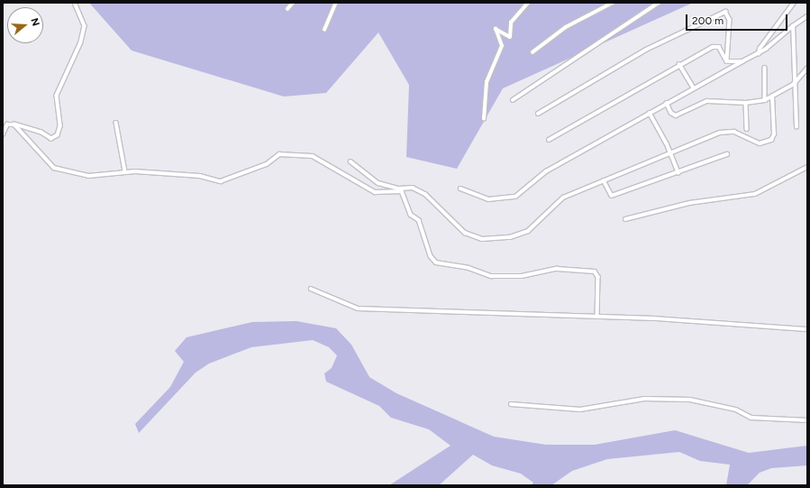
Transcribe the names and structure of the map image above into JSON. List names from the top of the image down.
{
  "scale_bar": "200 m",
  "north": "right"
}
